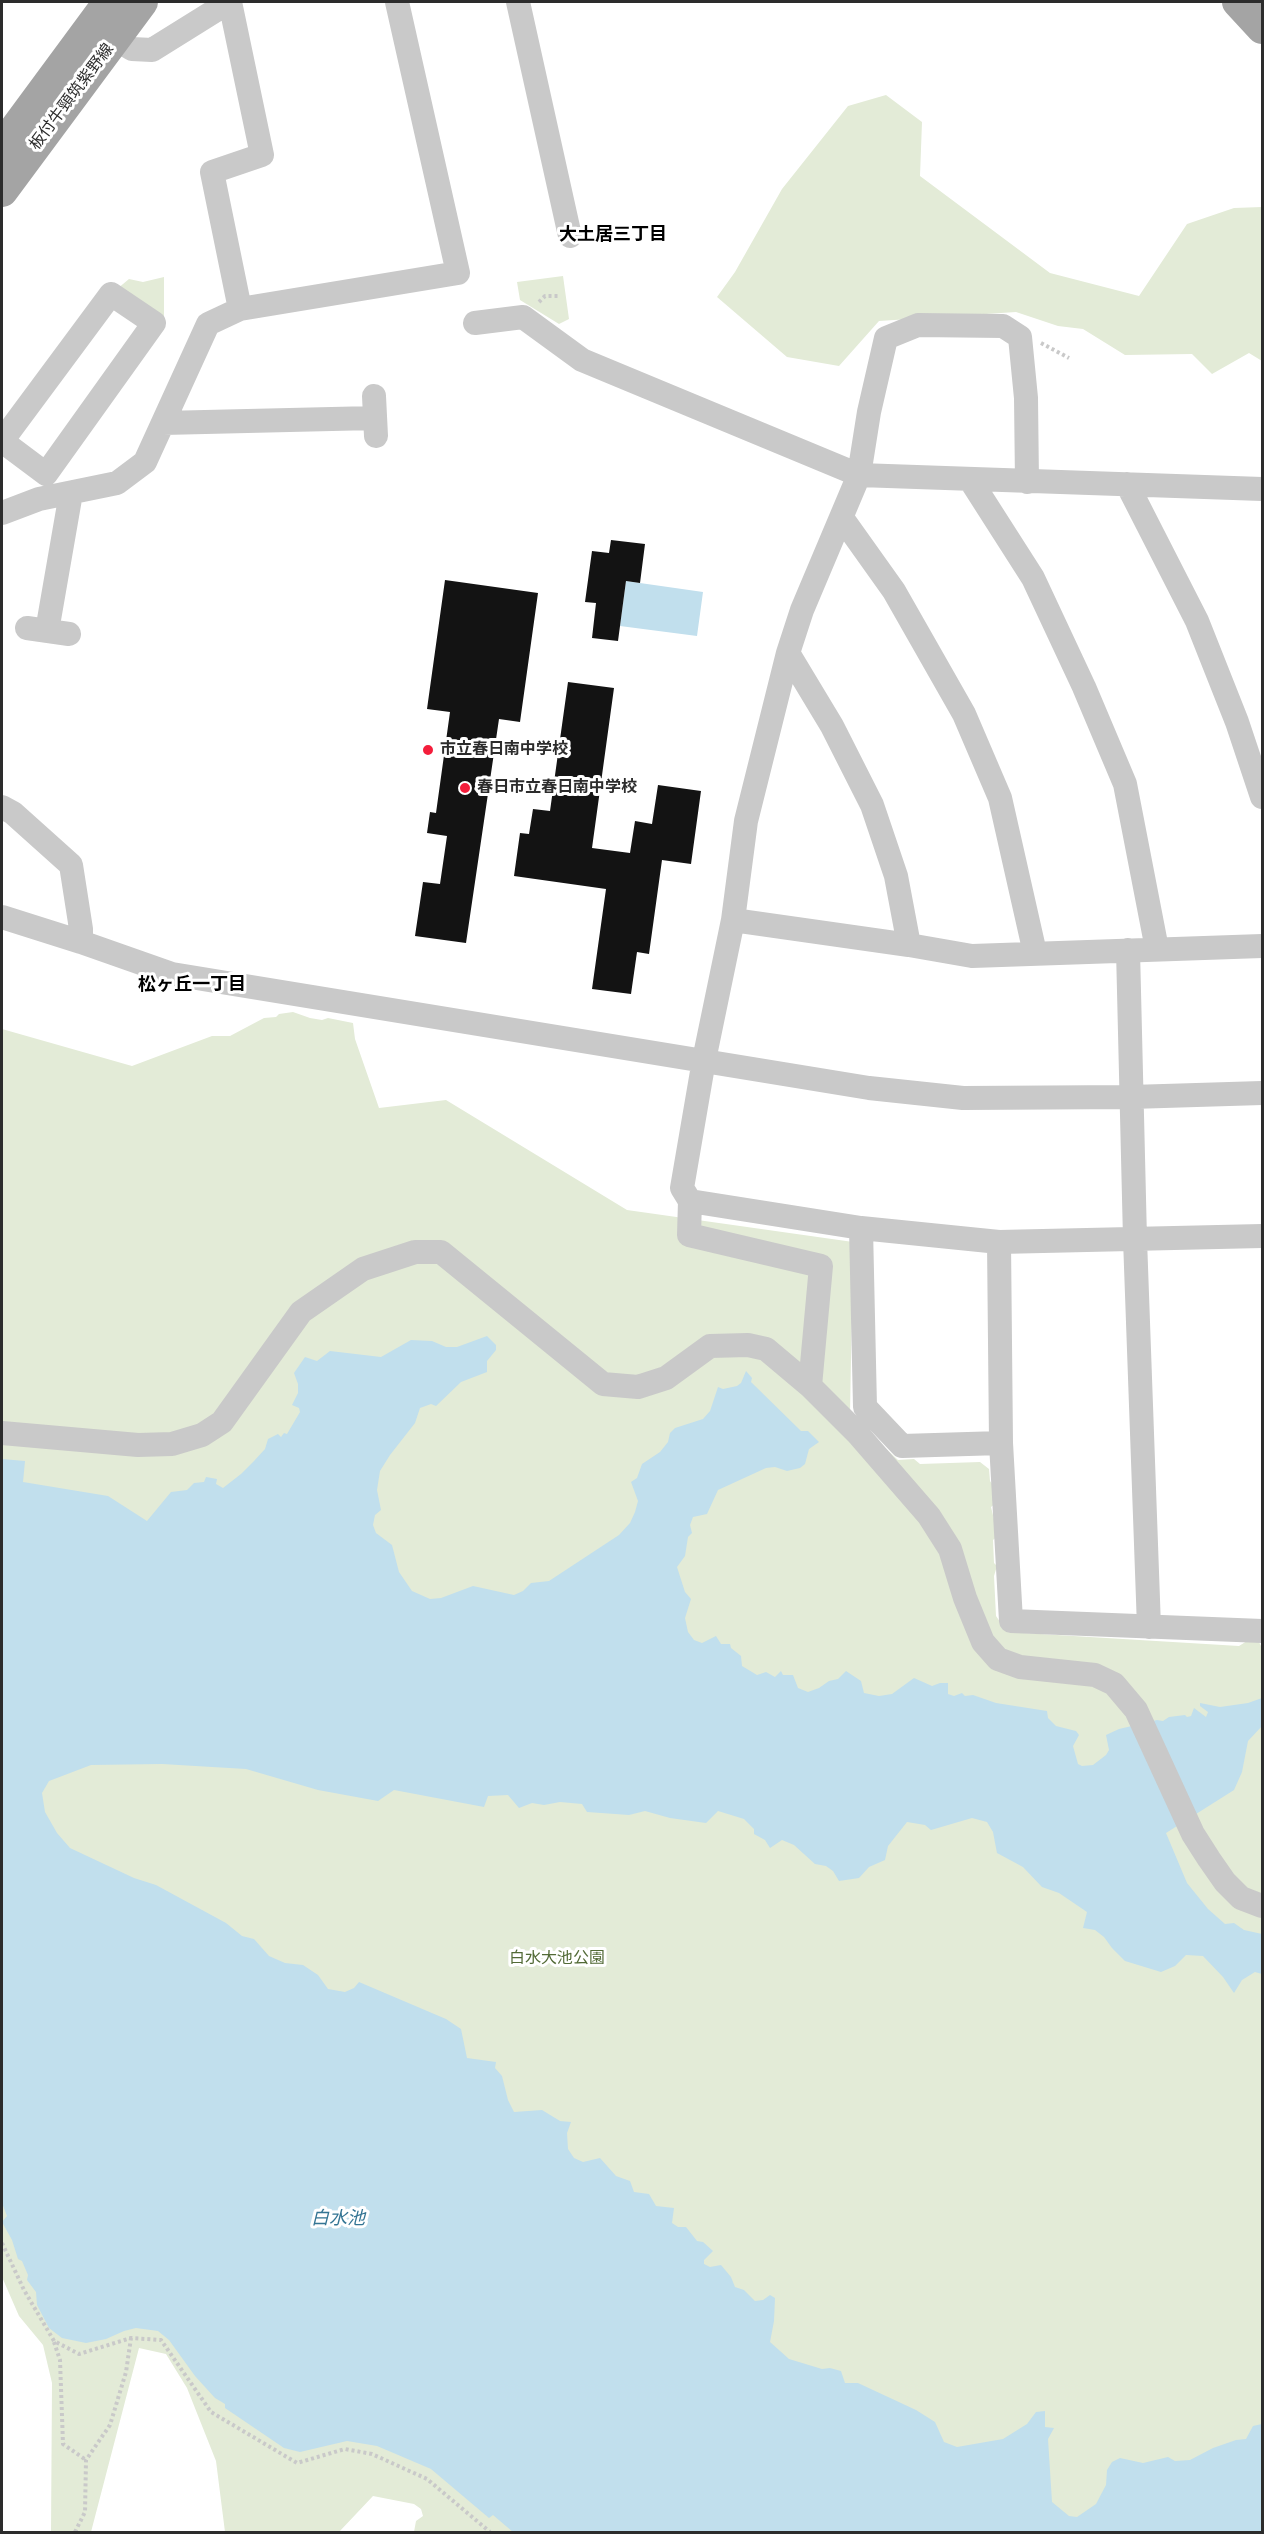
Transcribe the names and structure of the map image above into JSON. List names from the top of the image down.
{
  "streets": {
    "main road": ["板付牛頸筑紫野線"]
  },
  "districts": ["大土居三丁目", "松ヶ丘一丁目"],
  "water": ["白水池"],
  "parks": ["白水大池公園"],
  "places": ["市立春日南中学校", "春日市立春日南中学校"]
}
